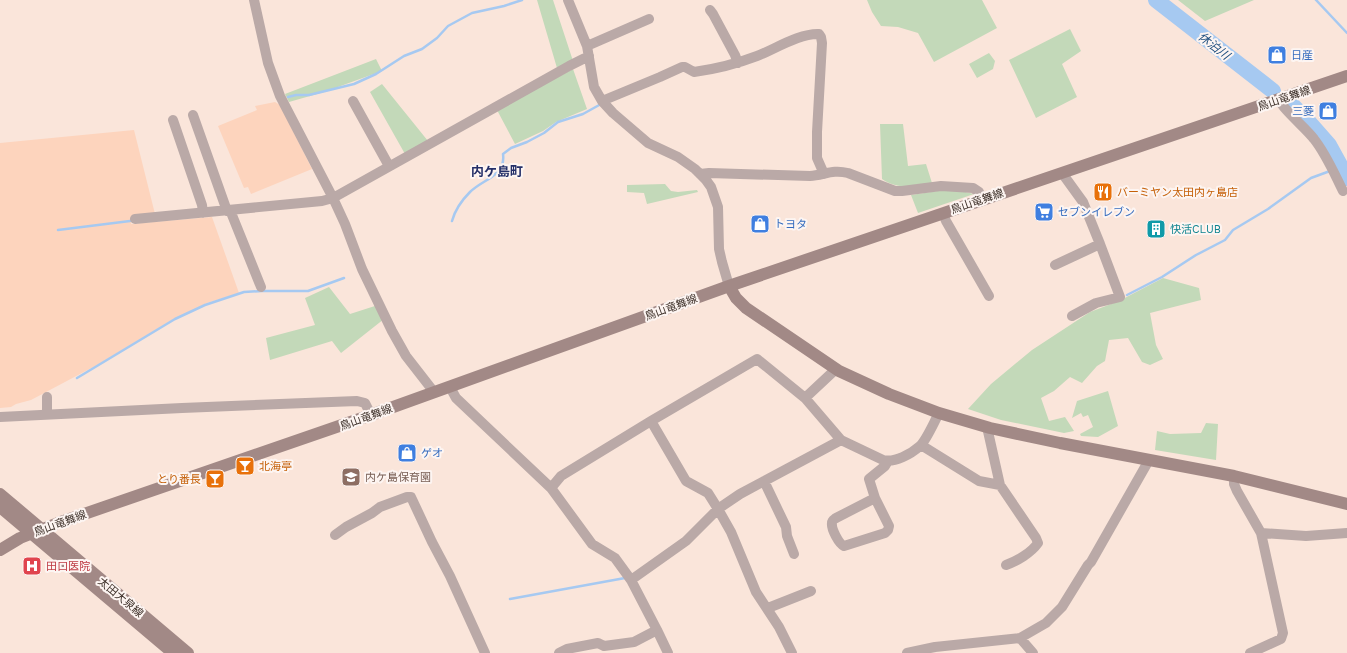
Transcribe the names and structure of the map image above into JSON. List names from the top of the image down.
{
  "streets": {
    "main road": ["鳥山竜舞線", "太田大泉線"]
  },
  "crossings": [
    ["鳥山竜舞線", "太田大泉線"]
  ],
  "districts": ["内ケ島町"],
  "water": ["休泊川"],
  "places": {
    "shop": [
      "日産",
      "三菱",
      "トヨタ",
      "ゲオ"
    ],
    "restaurant": ["バーミヤン太田内ヶ島店"],
    "supermarket": ["セブンイレブン"],
    "building": ["快活CLUB"],
    "bar": ["北海亭", "とり番長"],
    "school or university": ["内ケ島保育園"],
    "hospital": ["田口医院"]
  }
}
